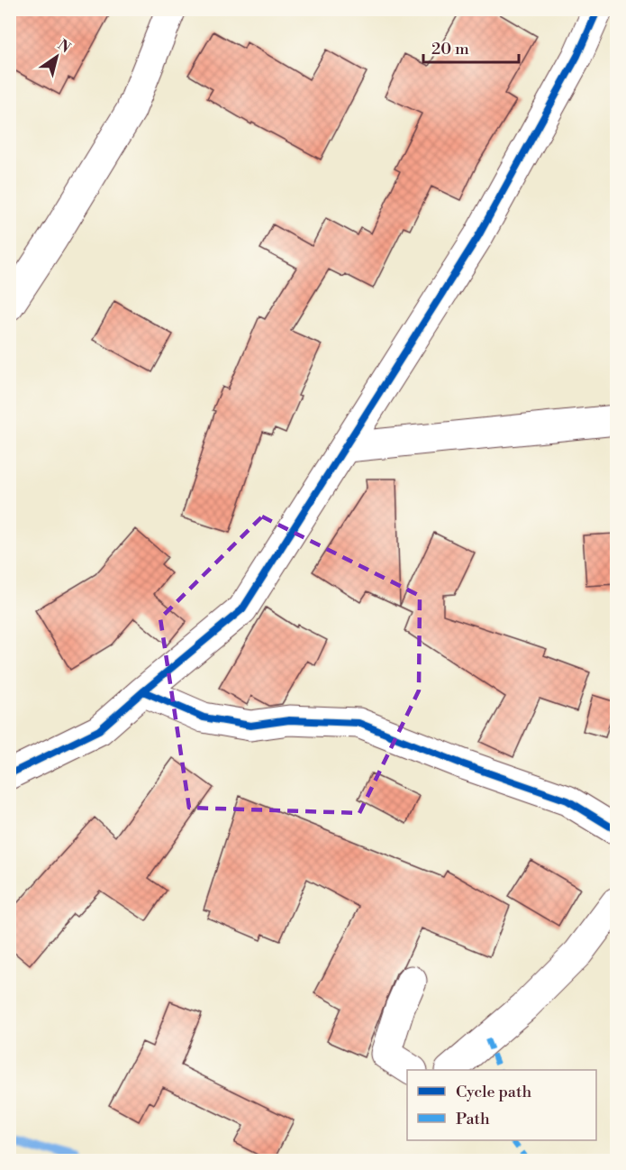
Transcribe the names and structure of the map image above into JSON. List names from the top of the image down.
{
  "legend": ["Cycle path", "Path"],
  "scale_bar": "20 m",
  "north": "top right"
}
